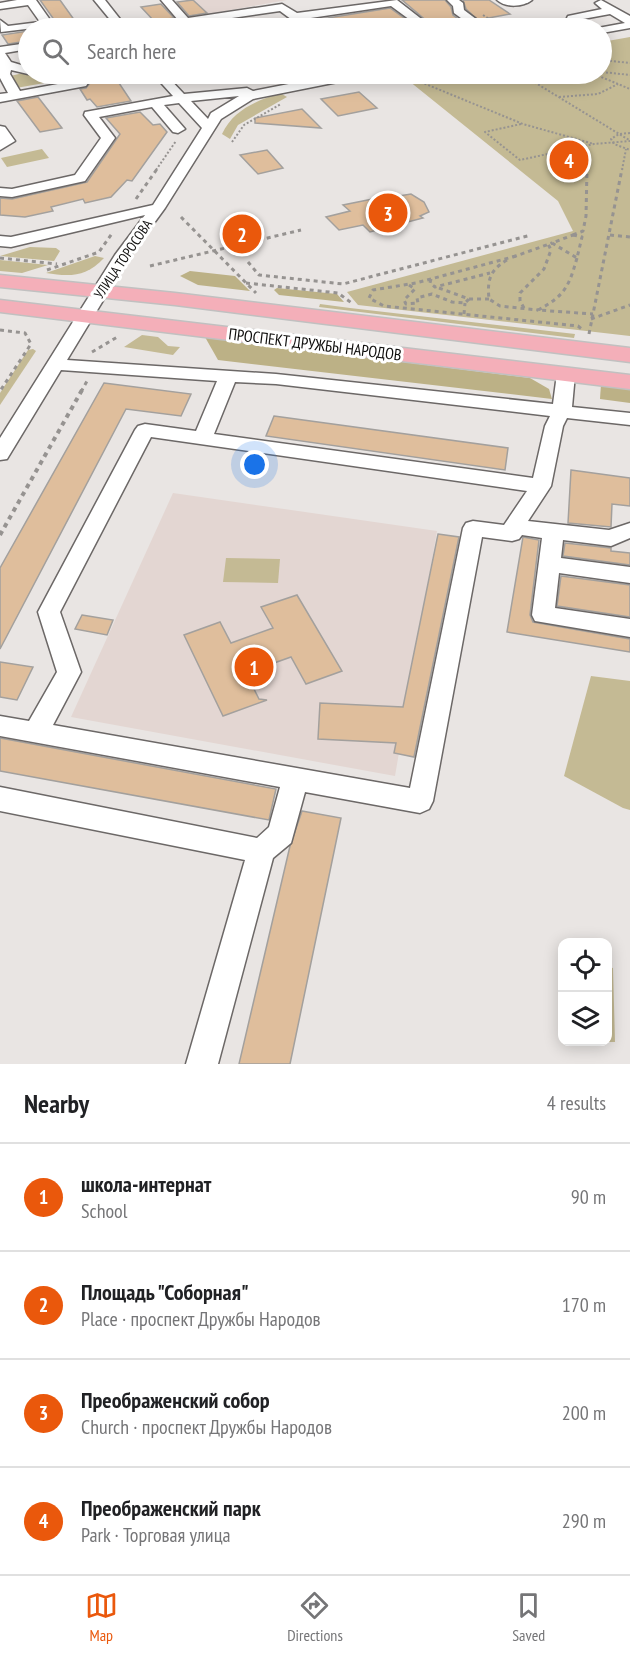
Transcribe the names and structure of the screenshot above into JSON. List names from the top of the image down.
{
  "streets": {
    "main road": ["ПРОСПЕКТ ДРУЖБЫ НАРОДОВ"],
    "street": ["УЛИЦА ТОРОСОВА"]
  },
  "crossings": [
    ["УЛИЦА ТОРОСОВА", "ПРОСПЕКТ ДРУЖБЫ НАРОДОВ"]
  ],
  "page": {
    "search": "Search here",
    "pins": [
      "4",
      "3",
      "2",
      "1"
    ],
    "heading": ["Nearby", "4 results"],
    "list": [
      {
        "mark": "1",
        "name": "школа-интернат",
        "note": "School",
        "value": "90 m"
      },
      {
        "mark": "2",
        "name": "Площадь \"Соборная\"",
        "note": "Place · проспект Дружбы Народов",
        "value": "170 m"
      },
      {
        "mark": "3",
        "name": "Преображенский собор",
        "note": "Church · проспект Дружбы Народов",
        "value": "200 m"
      },
      {
        "mark": "4",
        "name": "Преображенский парк",
        "note": "Park · Торговая улица",
        "value": "290 m"
      }
    ],
    "nav": ["Map", "Directions", "Saved"]
  }
}
